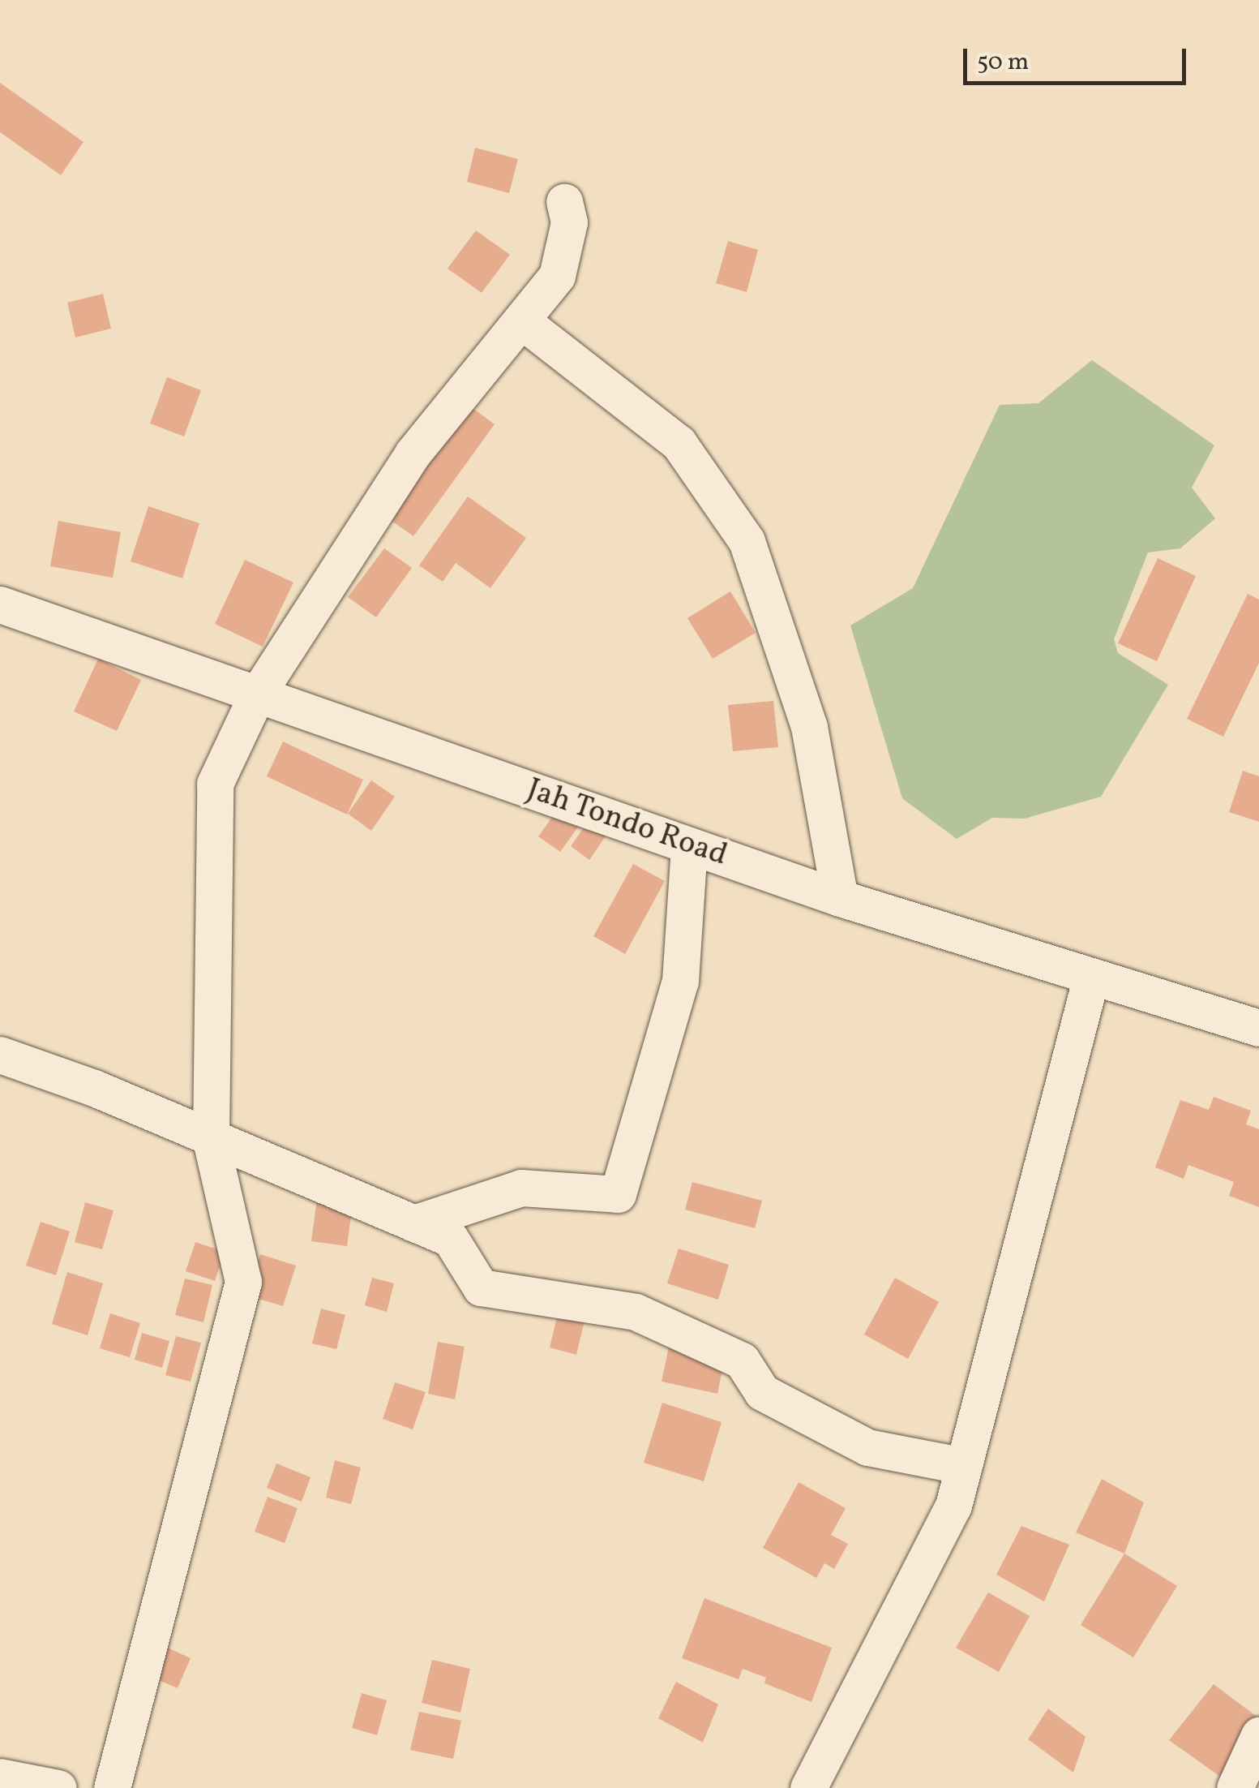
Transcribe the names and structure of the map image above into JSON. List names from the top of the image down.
{
  "streets": {
    "street": ["Jah Tondo Road"]
  },
  "scale_bar": "50 m"
}
